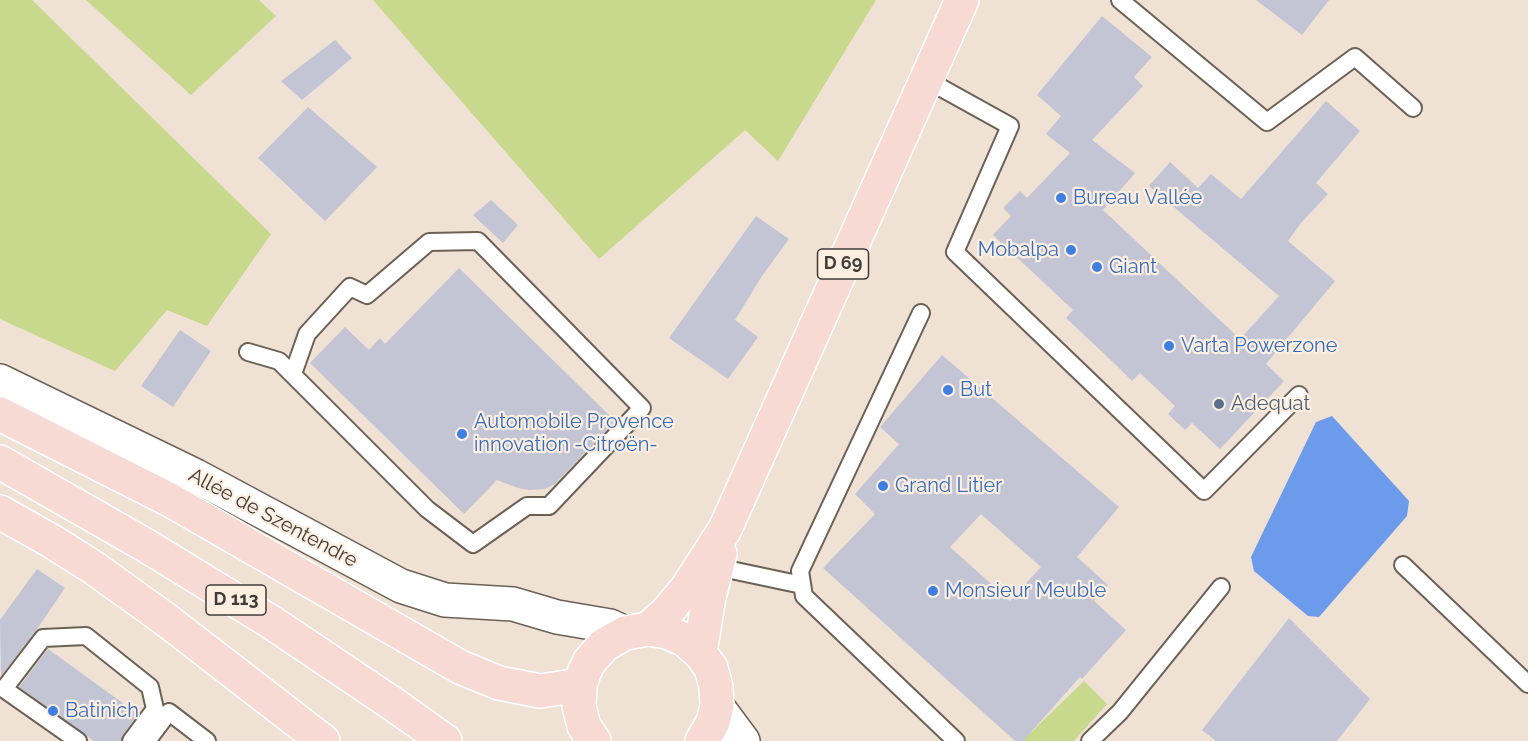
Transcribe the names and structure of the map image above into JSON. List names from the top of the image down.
{
  "streets": {
    "main road": ["D 69", "D 113"],
    "street": ["Allée de Szentendre"]
  },
  "crossings": [
    ["D 69", "Allée de Szentendre"]
  ],
  "places": [
    "Bureau Vallée",
    "Mobalpa",
    "Giant",
    "Varta Powerzone",
    "But",
    "Adequat",
    "Automobile Provence innovation -Citroën-",
    "Grand Litier",
    "Monsieur Meuble",
    "Batinich"
  ]
}
